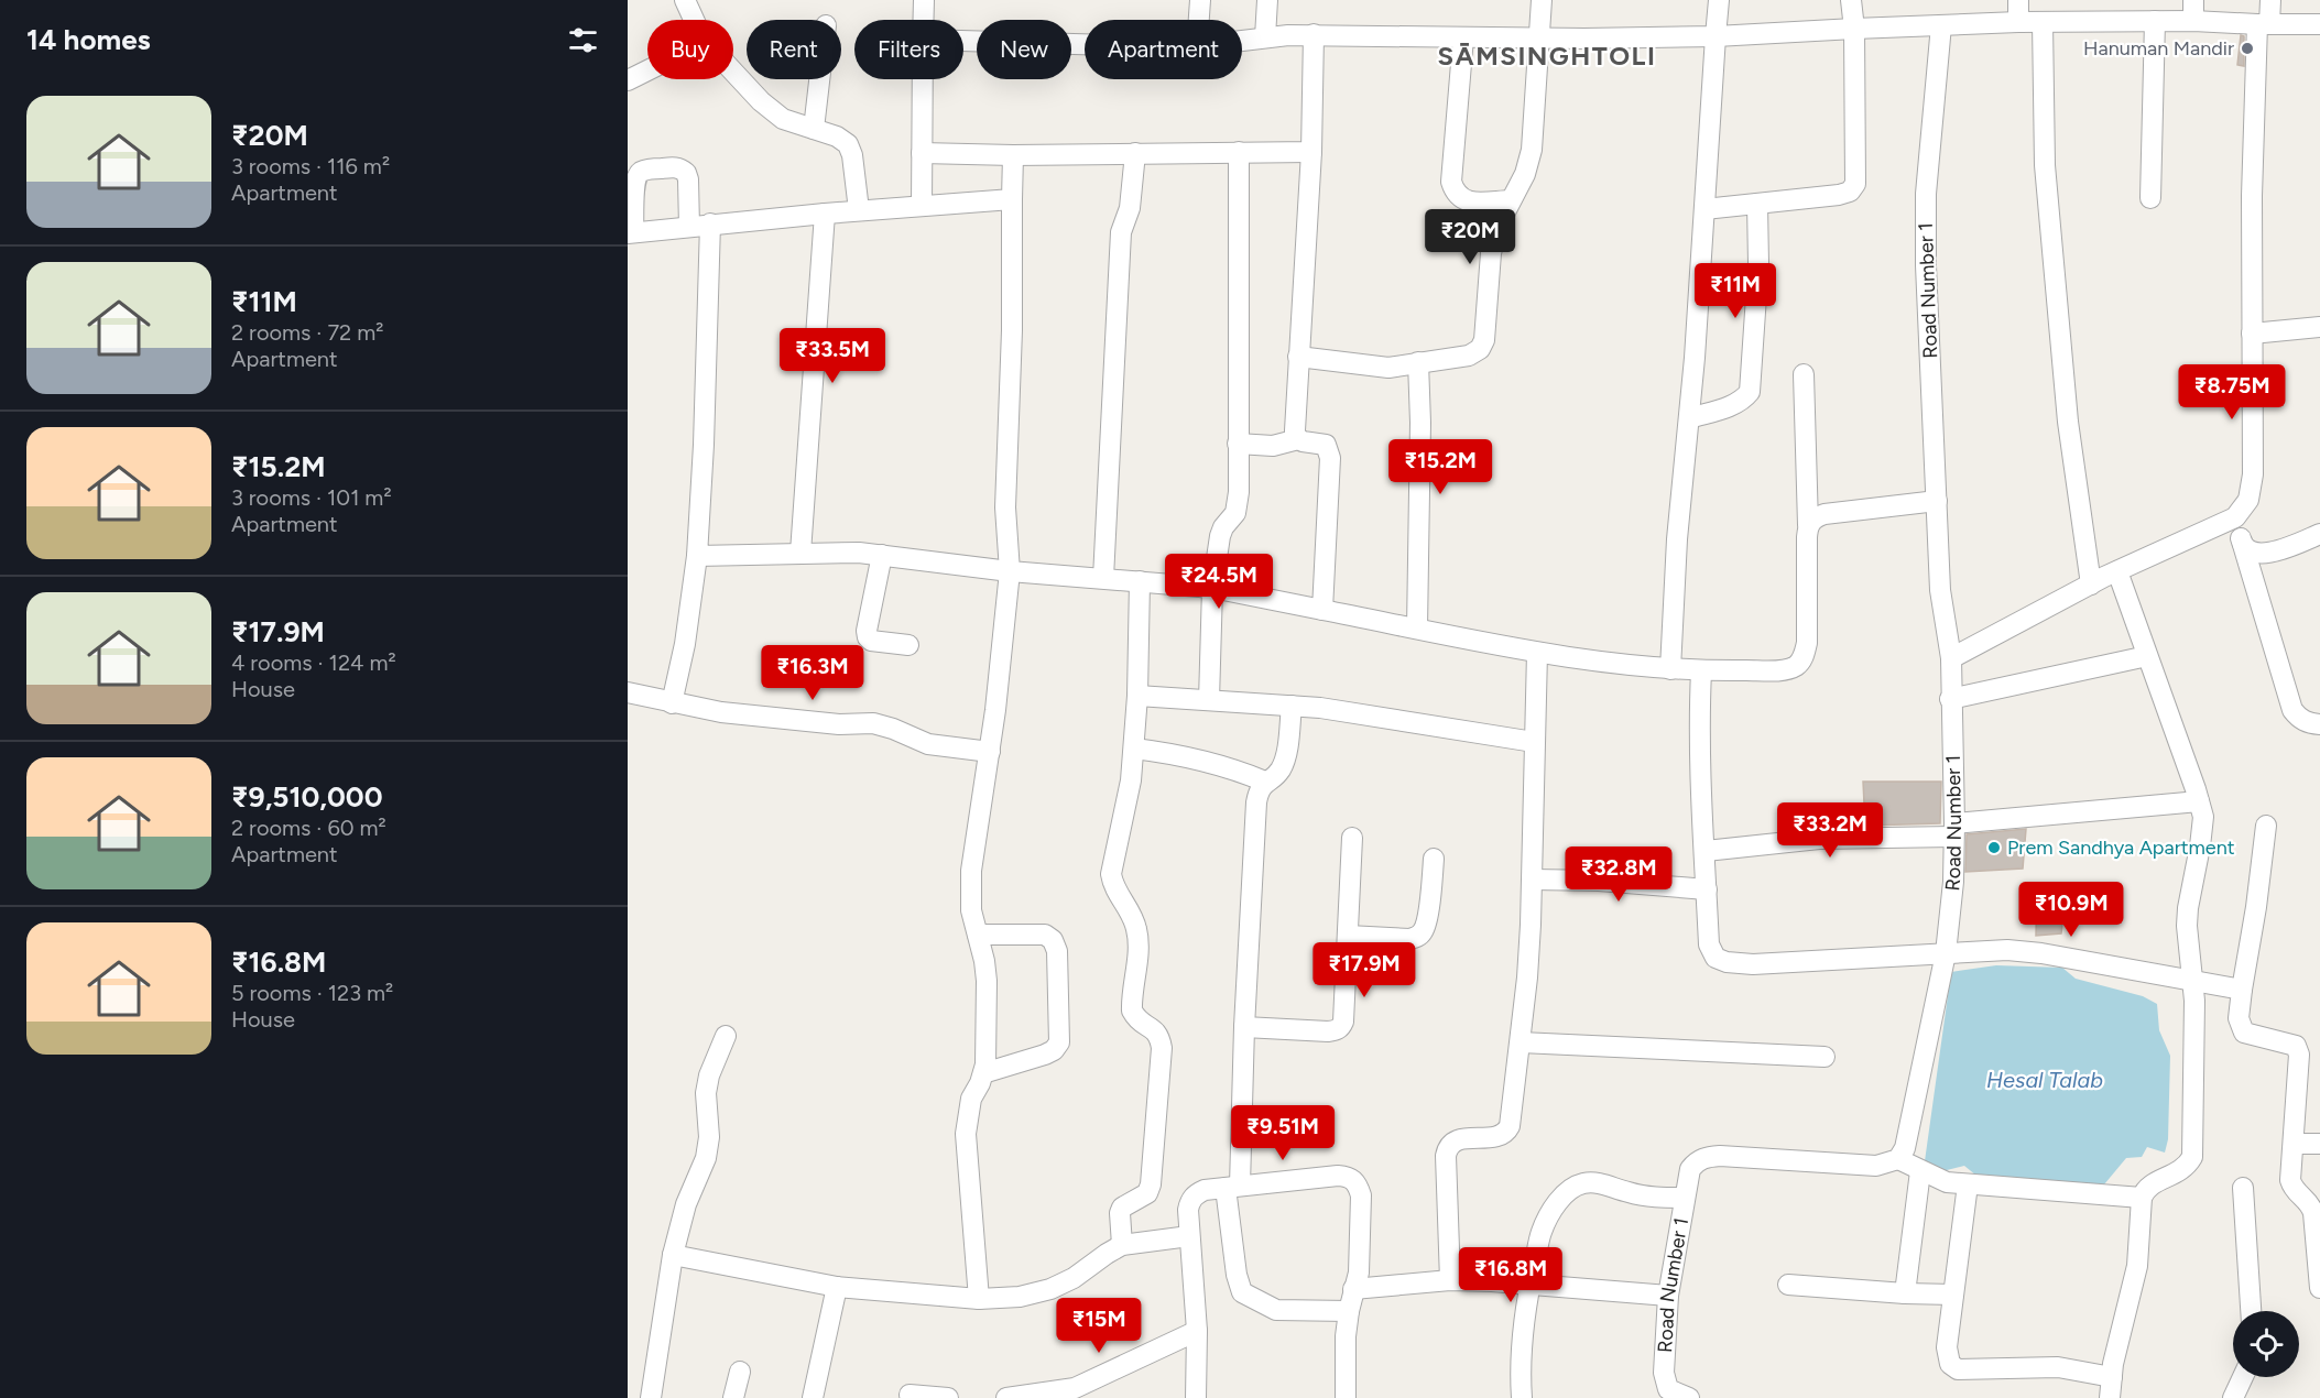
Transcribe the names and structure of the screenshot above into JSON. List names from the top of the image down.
{
  "streets": {
    "street": ["Road Number 1"]
  },
  "districts": ["SĀMSINGHTOLI"],
  "water": ["Hesal Talab"],
  "places": ["Hanuman Mandir", "Prem Sandhya Apartment"],
  "page": {
    "heading": "14 homes",
    "chip": [
      "Buy",
      "Rent",
      "Filters",
      "New",
      "Apartment"
    ],
    "list": [
      {
        "name": "₹20M",
        "note": "3 rooms · 116 m² · Apartment"
      },
      {
        "name": "₹11M",
        "note": "2 rooms · 72 m² · Apartment"
      },
      {
        "name": "₹15.2M",
        "note": "3 rooms · 101 m² · Apartment"
      },
      {
        "name": "₹17.9M",
        "note": "4 rooms · 124 m² · House"
      },
      {
        "name": "₹9,510,000",
        "note": "2 rooms · 60 m² · Apartment"
      },
      {
        "name": "₹16.8M",
        "note": "5 rooms · 123 m² · House"
      }
    ],
    "price": [
      "₹20M",
      "₹11M",
      "₹33.5M",
      "₹8.75M",
      "₹15.2M",
      "₹24.5M",
      "₹16.3M",
      "₹33.2M",
      "₹32.8M",
      "₹10.9M",
      "₹17.9M",
      "₹9.51M",
      "₹16.8M",
      "₹15M"
    ]
  }
}
